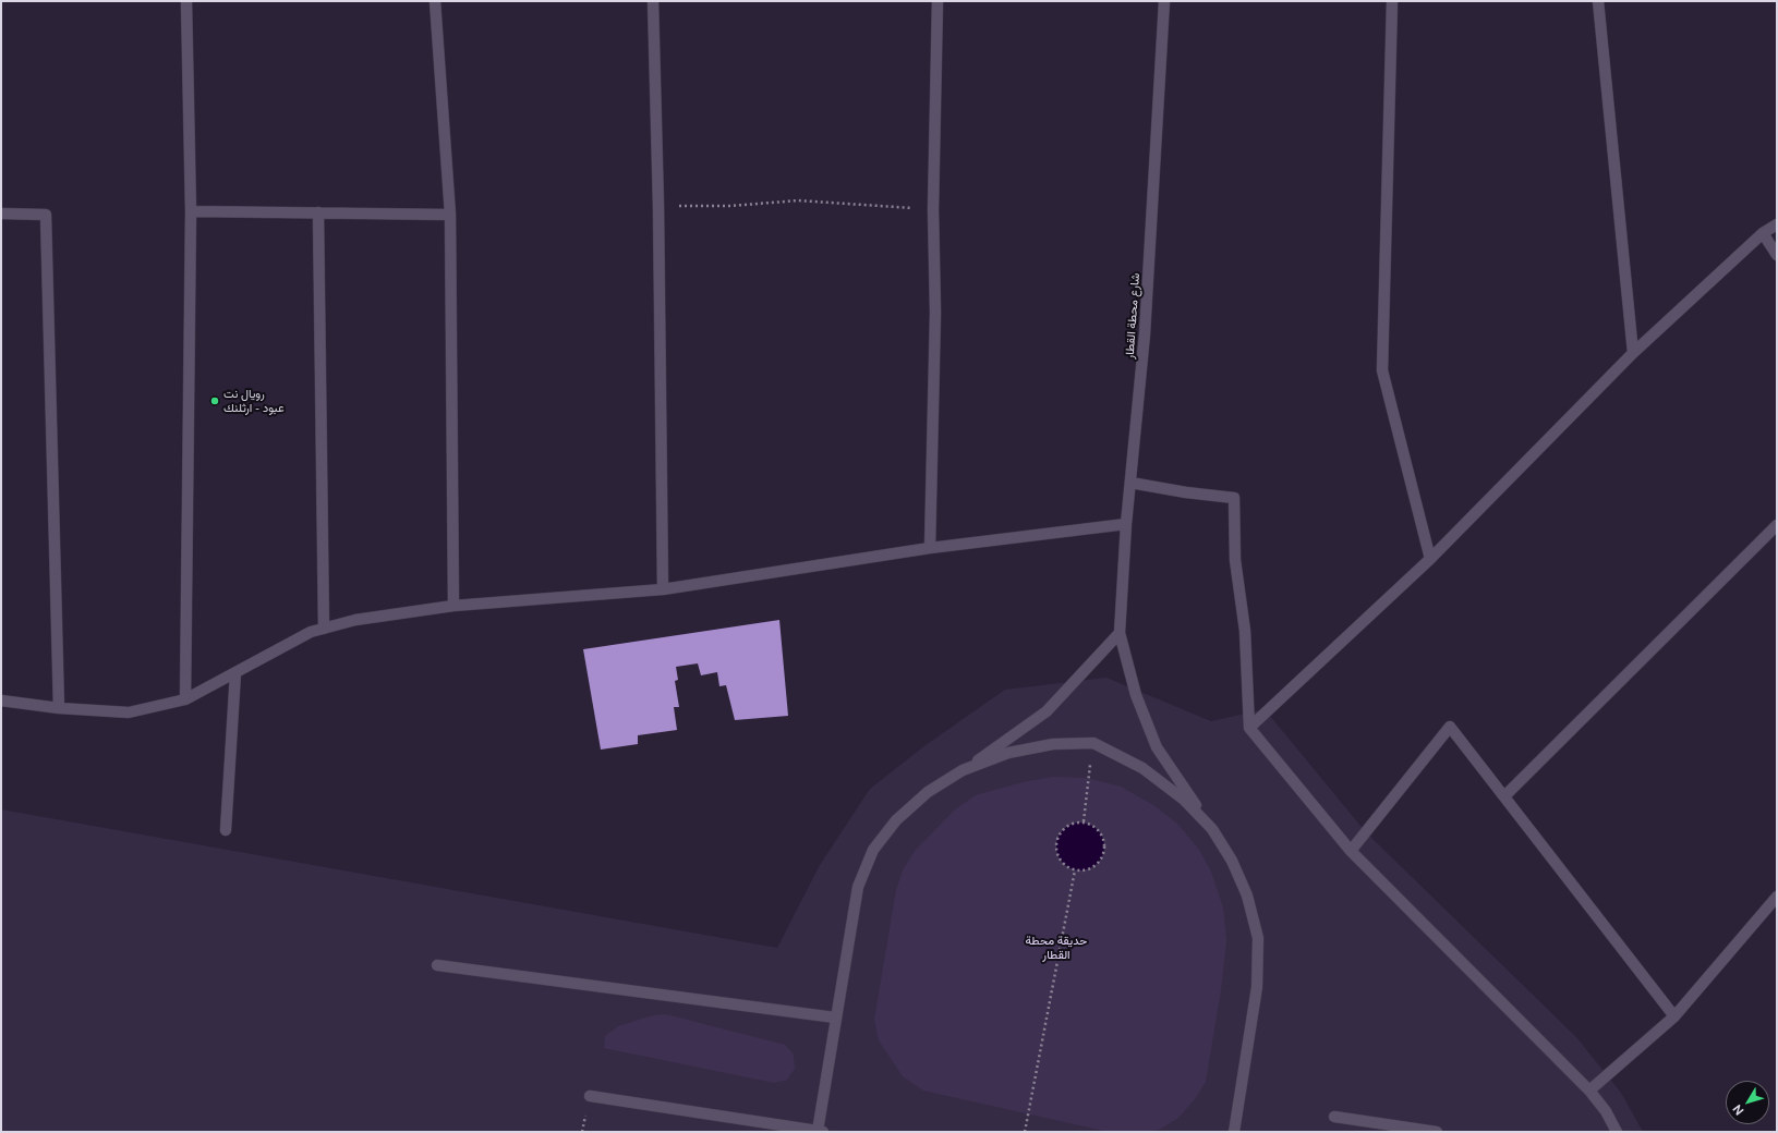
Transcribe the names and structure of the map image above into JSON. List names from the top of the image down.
{
  "streets": {
    "street": ["شارع محطة القطار"]
  },
  "parks": ["حديقة محطة القطار"],
  "places": ["رويال نت عبود - ارثلنك"],
  "north": "bottom left"
}
